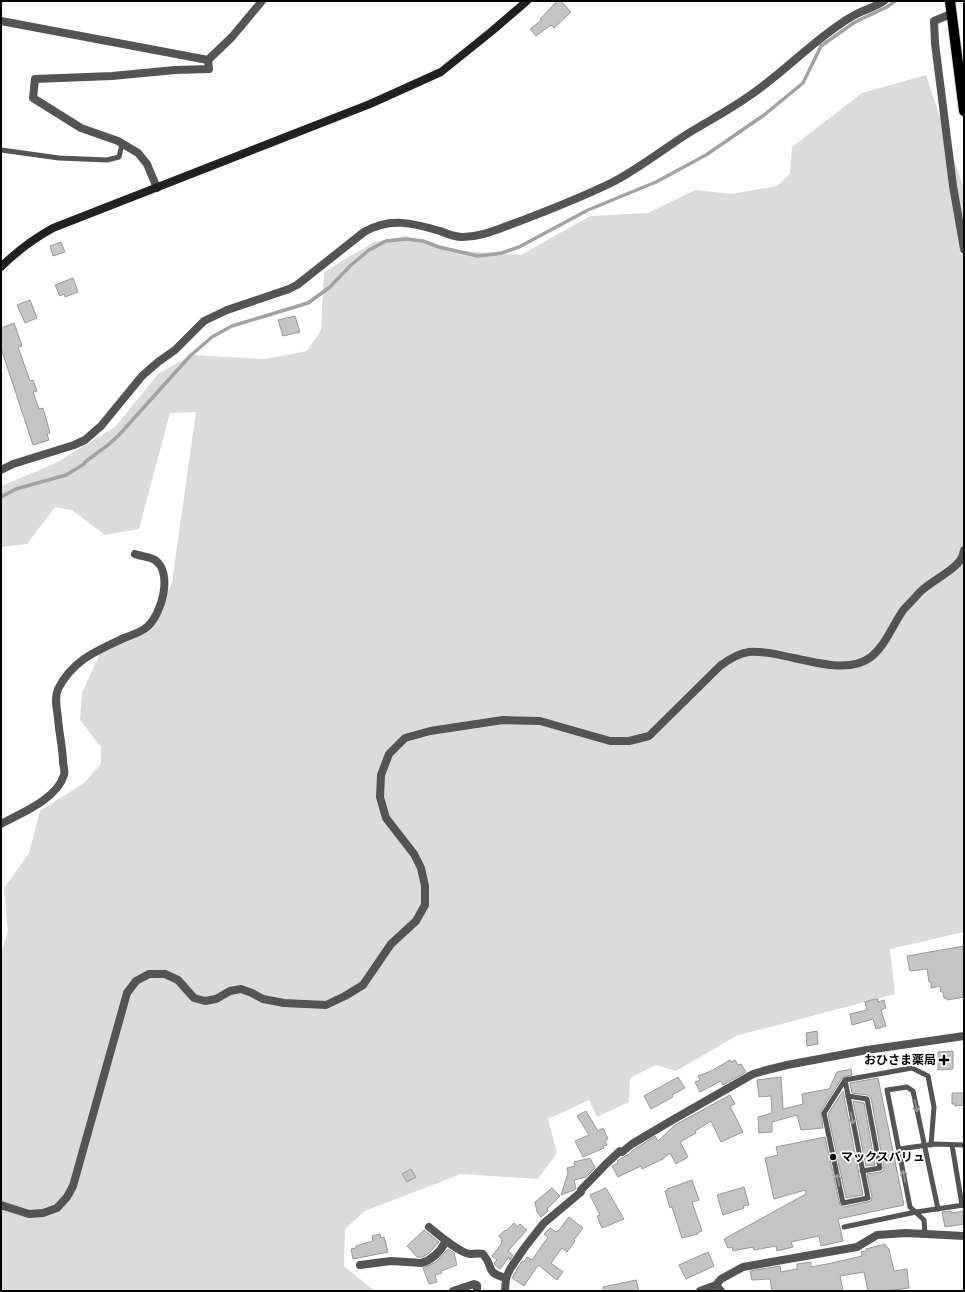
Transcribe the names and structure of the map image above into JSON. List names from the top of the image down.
{
  "places": {
    "health": ["おひさま薬局"],
    "other": ["マックスバリュ"]
  }
}
